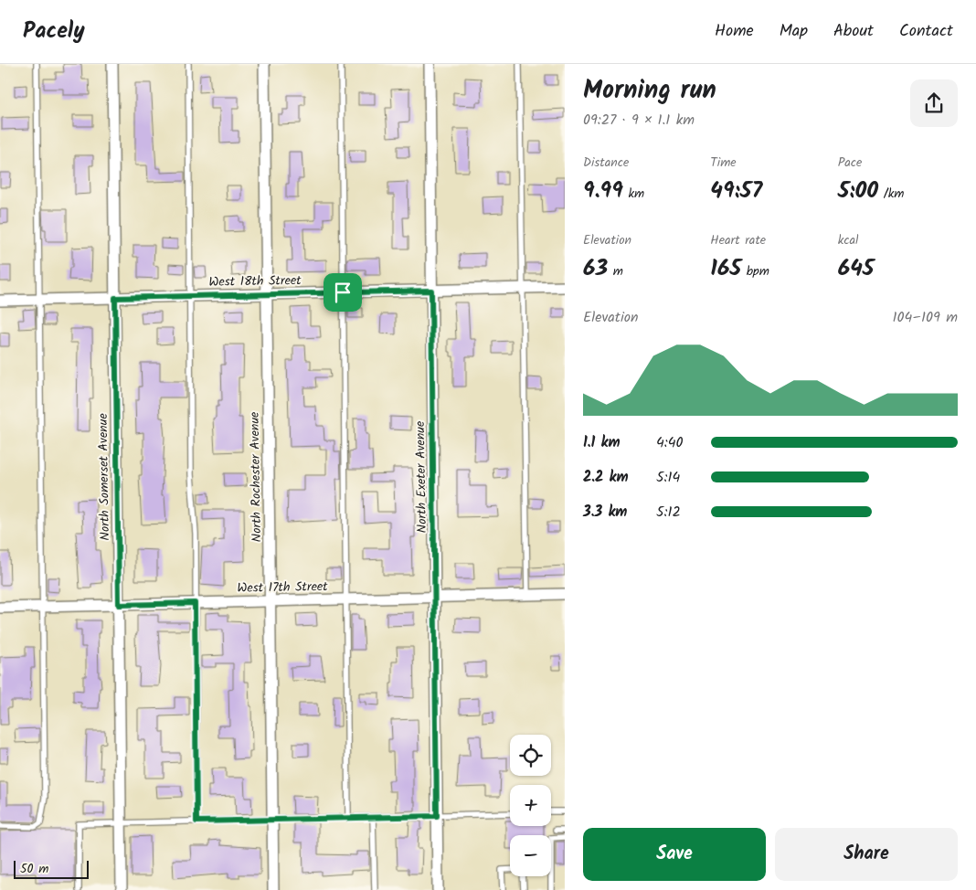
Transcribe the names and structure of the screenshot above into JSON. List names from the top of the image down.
{
  "streets": {
    "street": [
      "West 18th Street",
      "North Somerset Avenue",
      "North Rochester Avenue",
      "North Exeter Avenue",
      "West 17th Street"
    ]
  },
  "crossings": [
    ["West 18th Street", "North Somerset Avenue"],
    ["West 18th Street", "North Rochester Avenue"],
    ["West 18th Street", "North Exeter Avenue"],
    ["North Somerset Avenue", "West 17th Street"],
    ["North Rochester Avenue", "West 17th Street"],
    ["North Exeter Avenue", "West 17th Street"]
  ],
  "scale_bar": "50 m",
  "page": {
    "header": "Pacely",
    "nav": [
      "Home",
      "Map",
      "About",
      "Contact"
    ],
    "heading": ["Morning run", "09:27 · 9 × 1.1 km"],
    "stats": [
      ["Distance", "9.99 km"],
      ["Time", "49:57"],
      ["Pace", "5:00 /km"],
      ["Elevation", "63 m"],
      ["Heart rate", "165 bpm"],
      ["kcal", "645"]
    ],
    "chart": ["Elevation", "104–109 m"],
    "list": [
      {
        "name": "1.1 km",
        "note": "4:40"
      },
      {
        "name": "2.2 km",
        "note": "5:14"
      },
      {
        "name": "3.3 km",
        "note": "5:12"
      }
    ],
    "map_buttons": ["+", "−"],
    "buttons": ["Save", "Share"],
    "scale": "50 m"
  }
}
